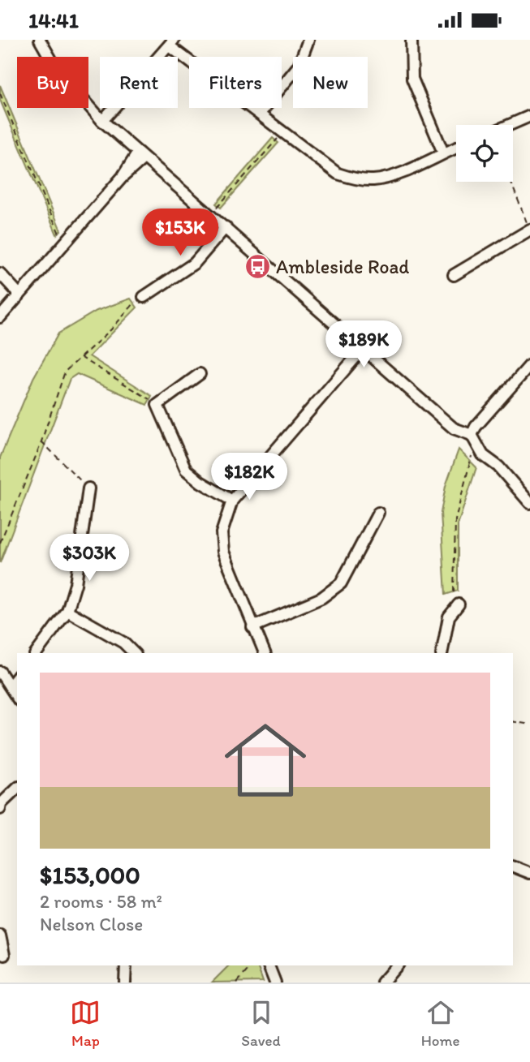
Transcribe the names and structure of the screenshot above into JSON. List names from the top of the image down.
{
  "places": {
    "bus stop": ["Ambleside Road"]
  },
  "page": {
    "status": "14:41",
    "chip": [
      "Buy",
      "Rent",
      "Filters",
      "New"
    ],
    "price": [
      "$153K",
      "$189K",
      "$182K",
      "$303K"
    ],
    "list": [
      {
        "name": "$153,000",
        "note": "2 rooms · 58 m² · Nelson Close"
      }
    ],
    "tabs": ["Map", "Saved", "Home"]
  }
}
